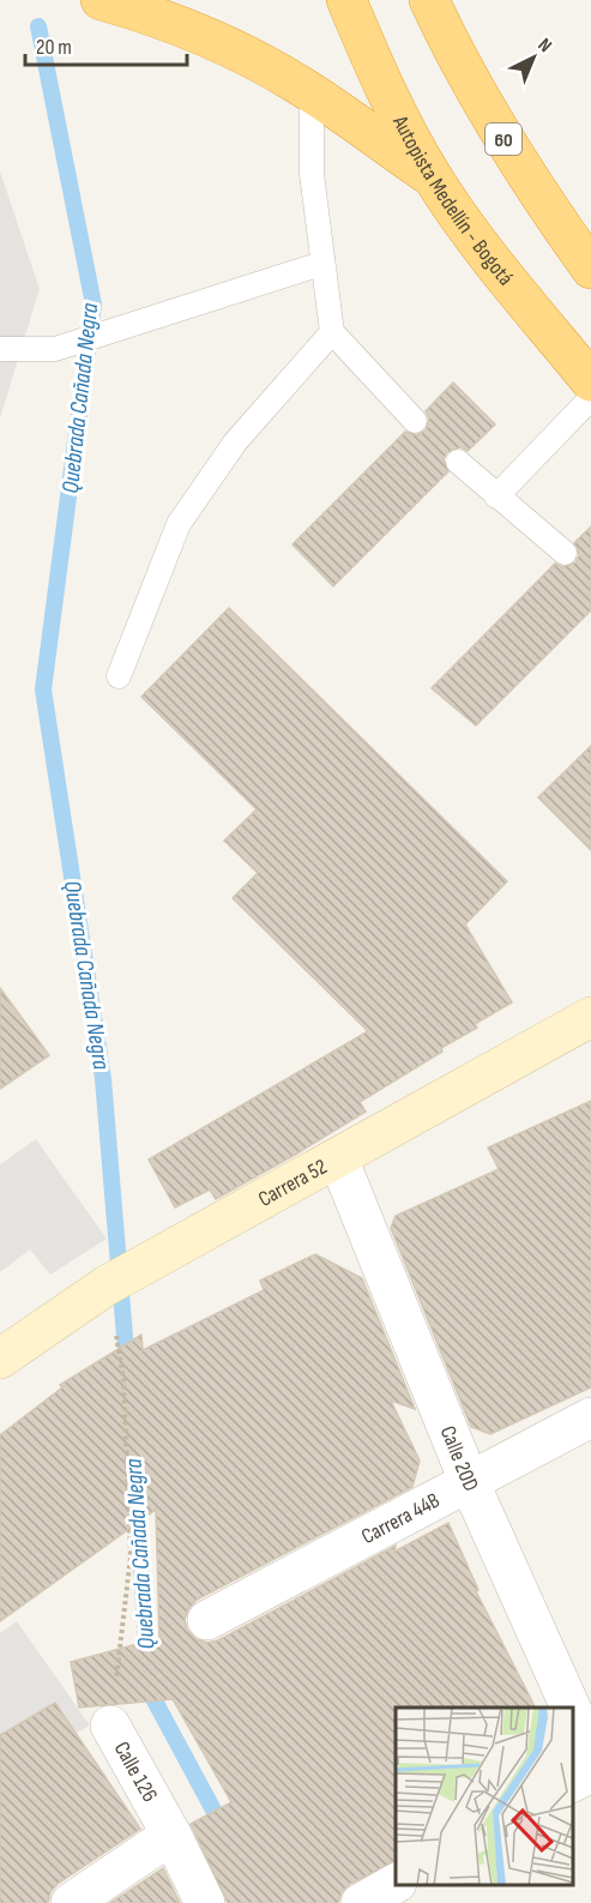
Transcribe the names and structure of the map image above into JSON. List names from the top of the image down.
{
  "streets": {
    "highway": ["60", "Autopista Medellín - Bogotá"],
    "main road": ["Carrera 52"],
    "street": ["Calle 20D", "Carrera 44B", "Calle 126"]
  },
  "crossings": [
    ["Carrera 52", "Calle 20D"],
    ["Carrera 52", "Calle 126"],
    ["Calle 20D", "Carrera 44B"]
  ],
  "water": ["Quebrada Cañada Negra"],
  "scale_bar": "20 m",
  "north": "top right"
}
